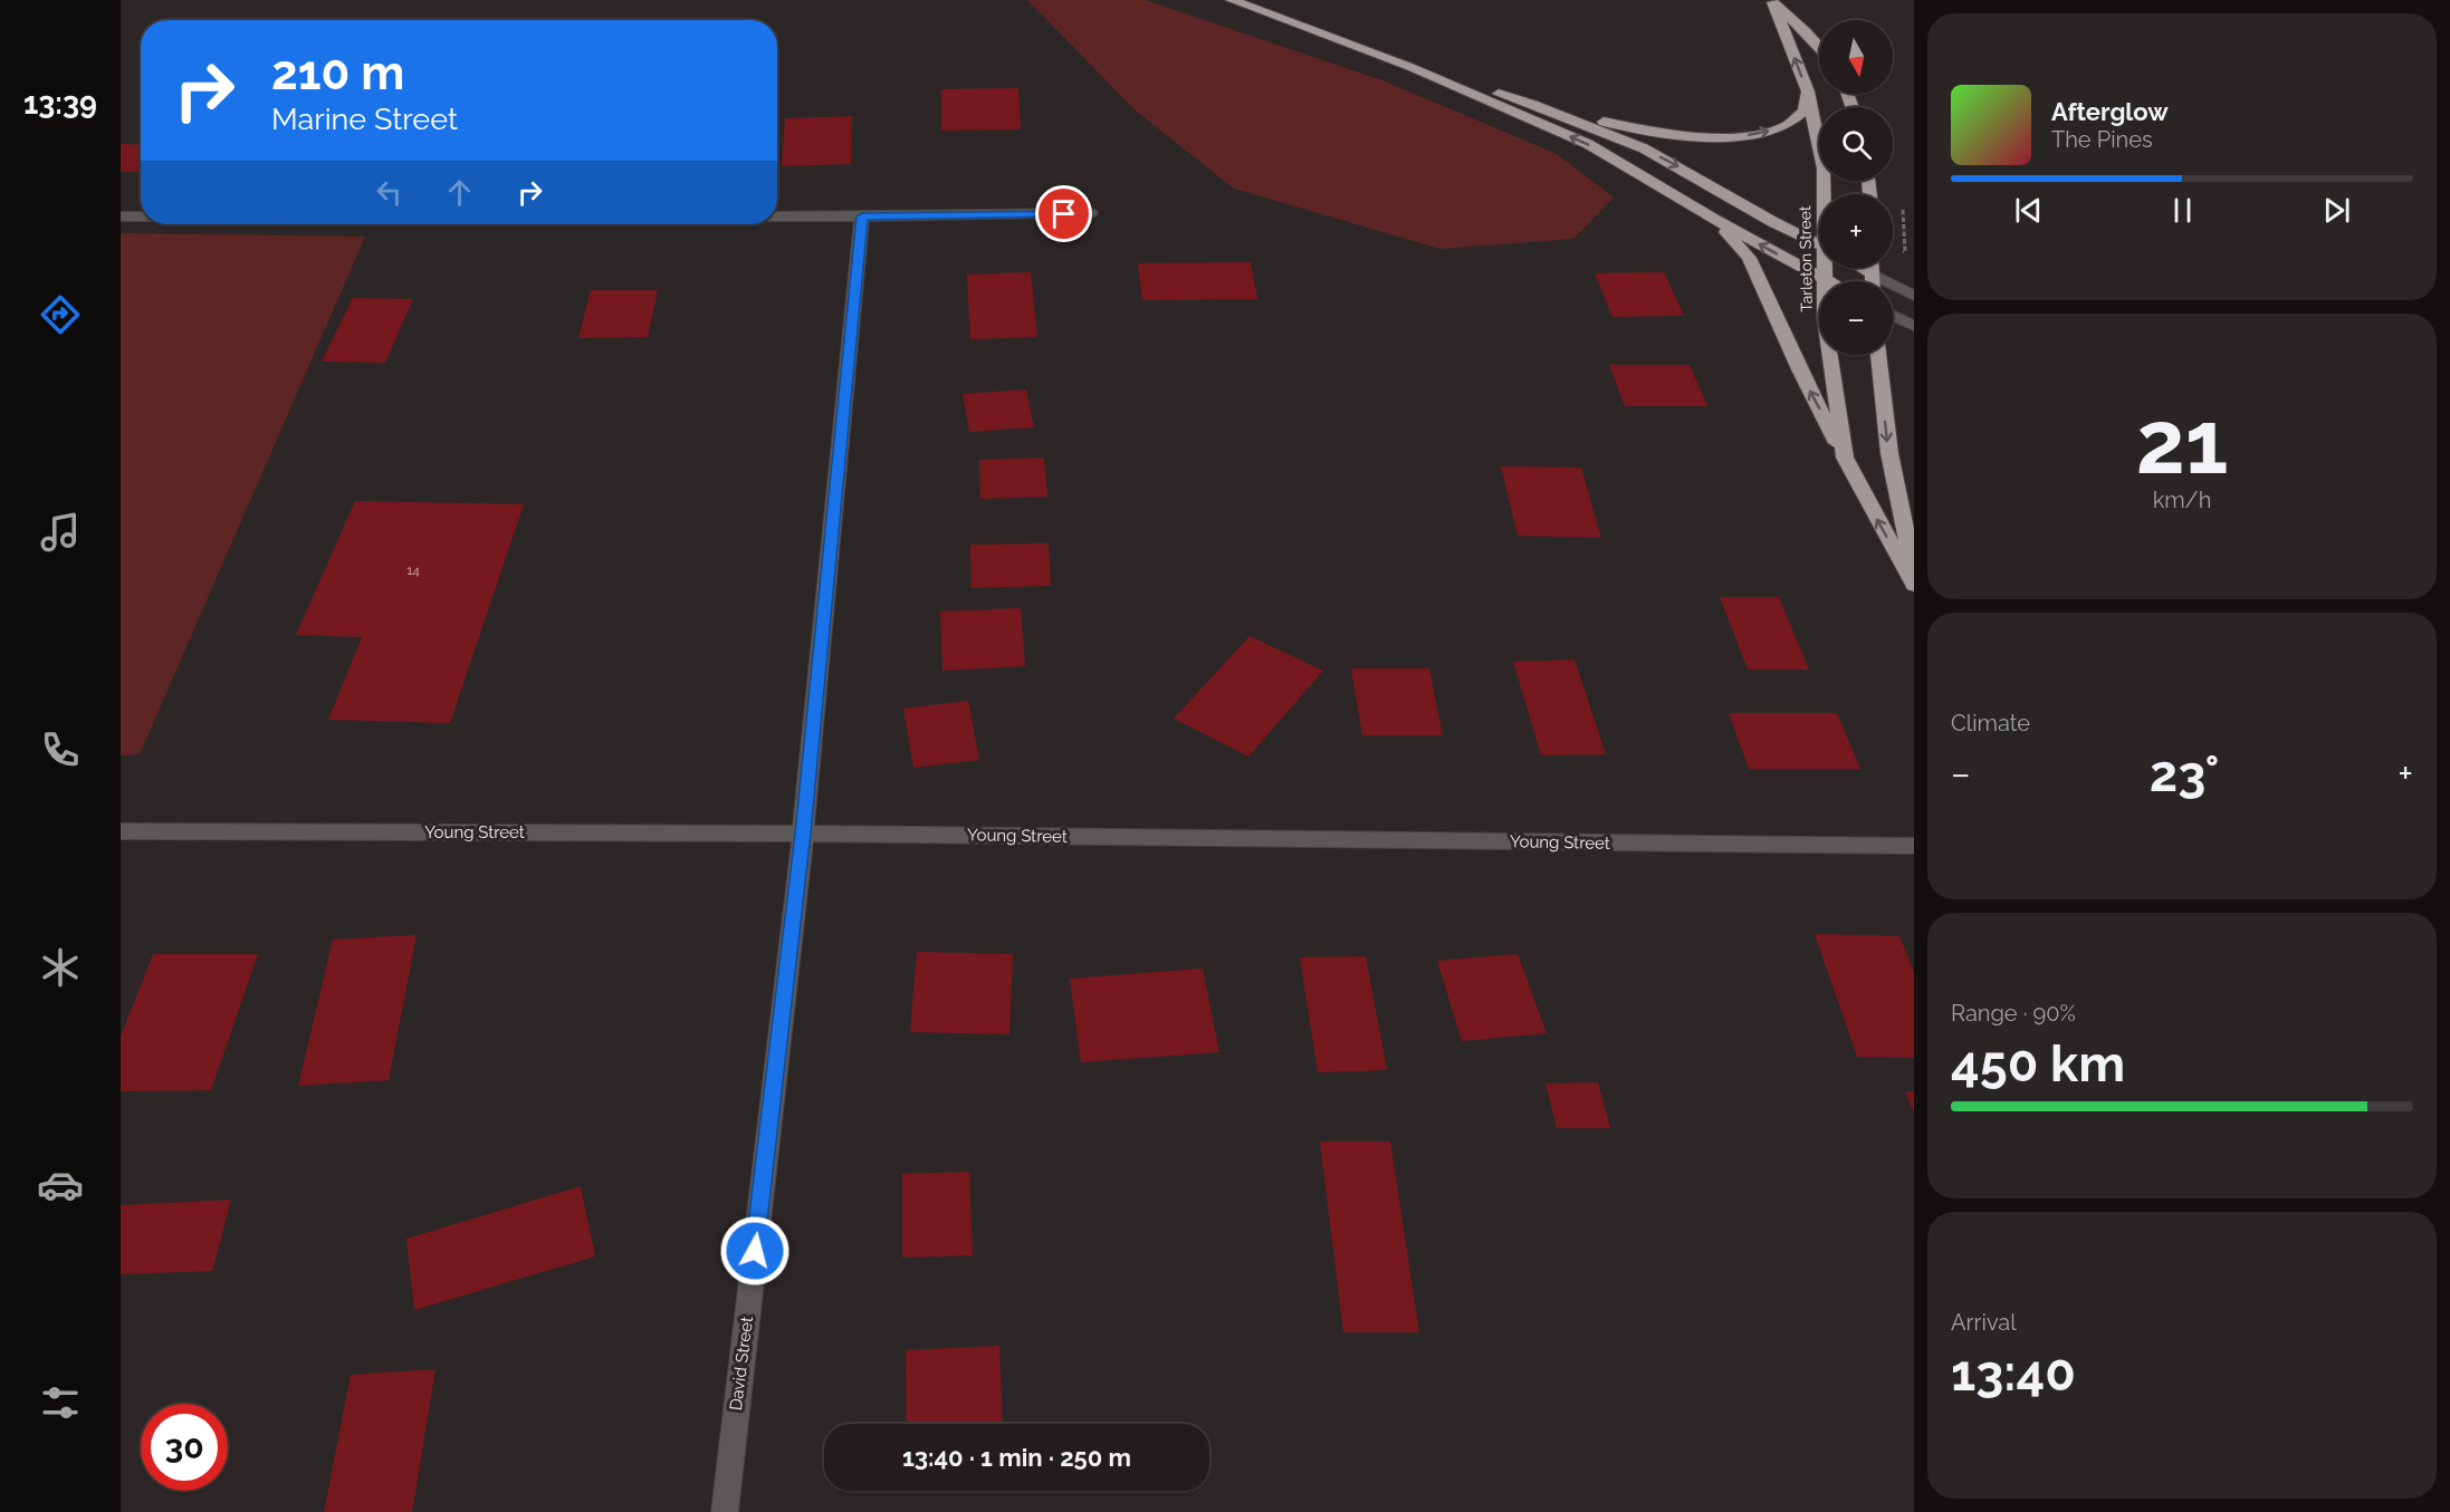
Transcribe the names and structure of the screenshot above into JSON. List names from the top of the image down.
{
  "streets": {
    "highway": ["Tarleton Street"],
    "street": ["Young Street", "David Street"]
  },
  "crossings": [
    ["Young Street", "David Street"]
  ],
  "house_numbers": ["14"],
  "north": "bottom",
  "page": {
    "tabs": "13:39",
    "map_buttons": ["+", "−"],
    "turn": ["210 m", "Marine Street"],
    "song": ["Afterglow", "The Pines"],
    "tile": [
      ["21", "km/h"],
      "Climate",
      ["Range · 90%", "450 km"],
      ["Arrival", "13:40"]
    ],
    "heat": ["−", "23°", "+"],
    "limit": "30",
    "trip": "13:40 · 1 min · 250 m"
  }
}
